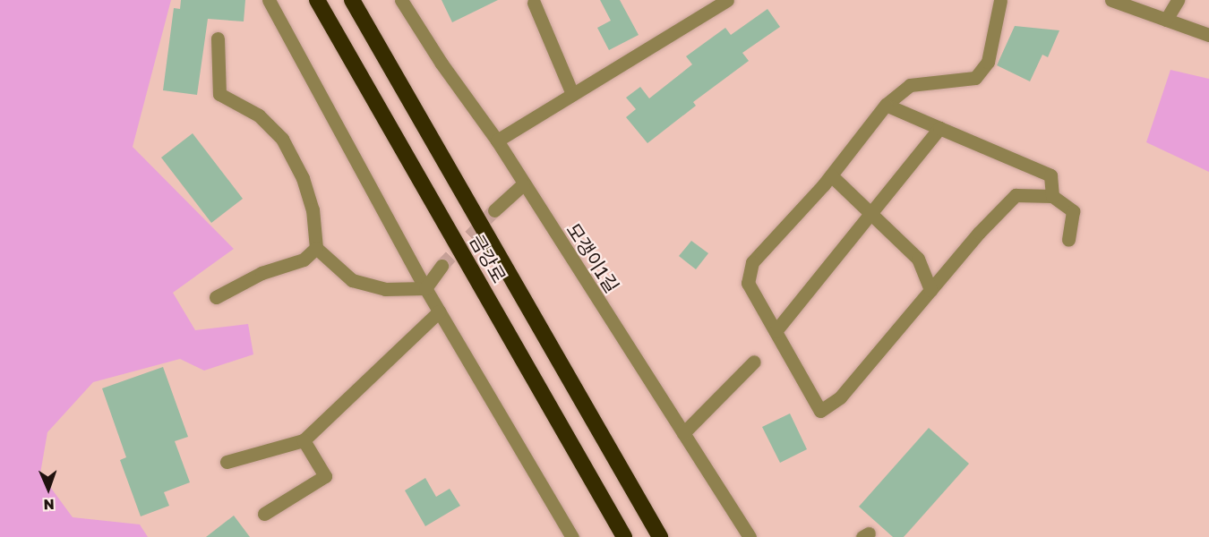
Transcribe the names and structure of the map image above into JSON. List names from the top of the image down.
{
  "streets": {
    "highway": ["금강로"],
    "street": ["모갱이1길"]
  },
  "north": "bottom"
}
